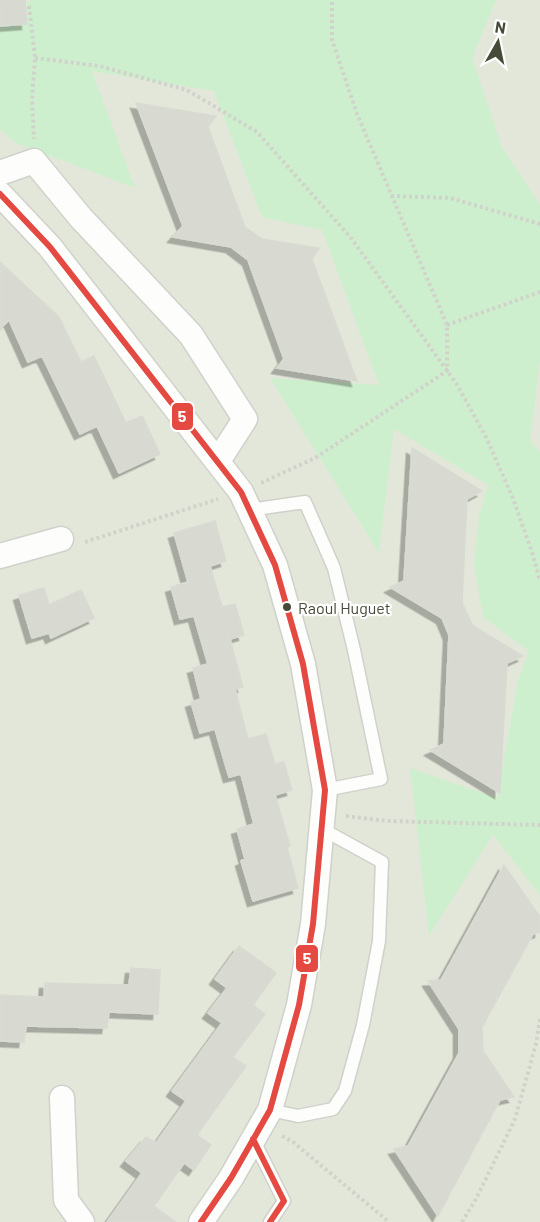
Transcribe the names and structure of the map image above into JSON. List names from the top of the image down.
{
  "places": ["Raoul Huguet"],
  "lines": ["transit line 5"],
  "north": "top"
}
